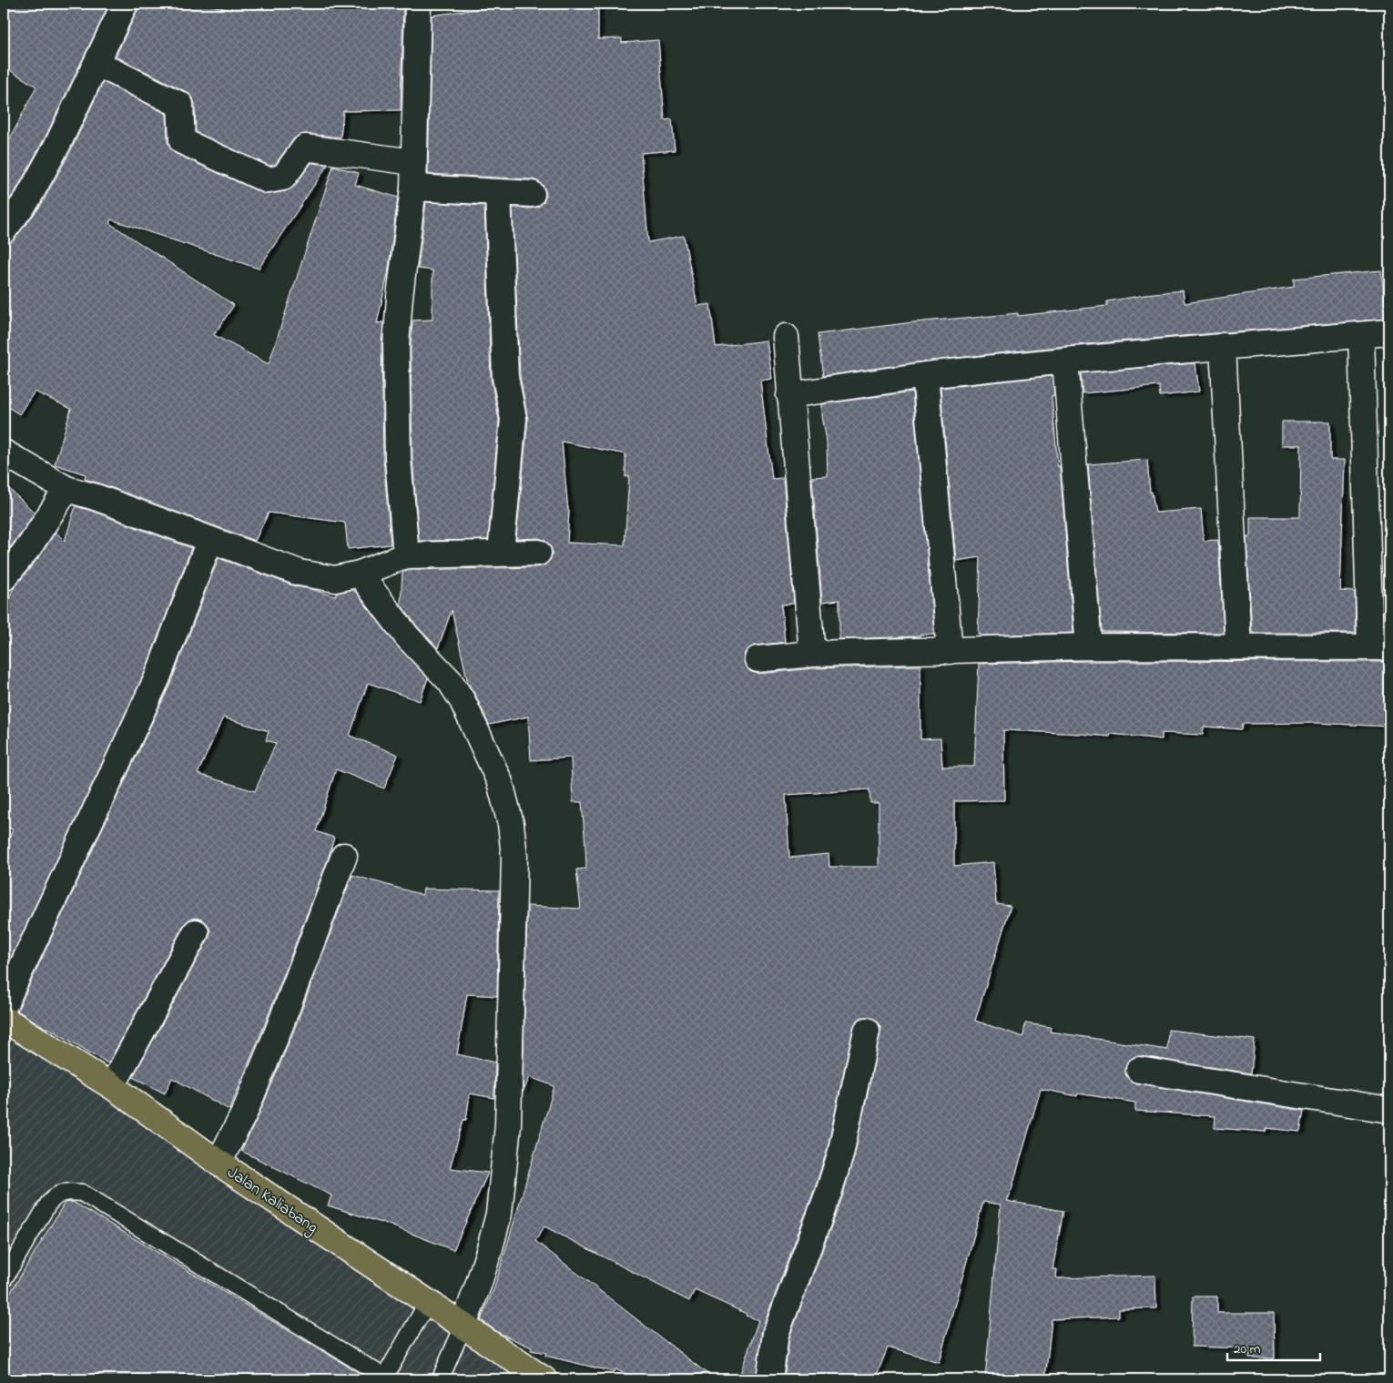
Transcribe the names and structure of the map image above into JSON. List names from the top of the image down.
{
  "streets": {
    "main road": ["Jalan Kaliabang"]
  },
  "scale_bar": "20 m"
}
